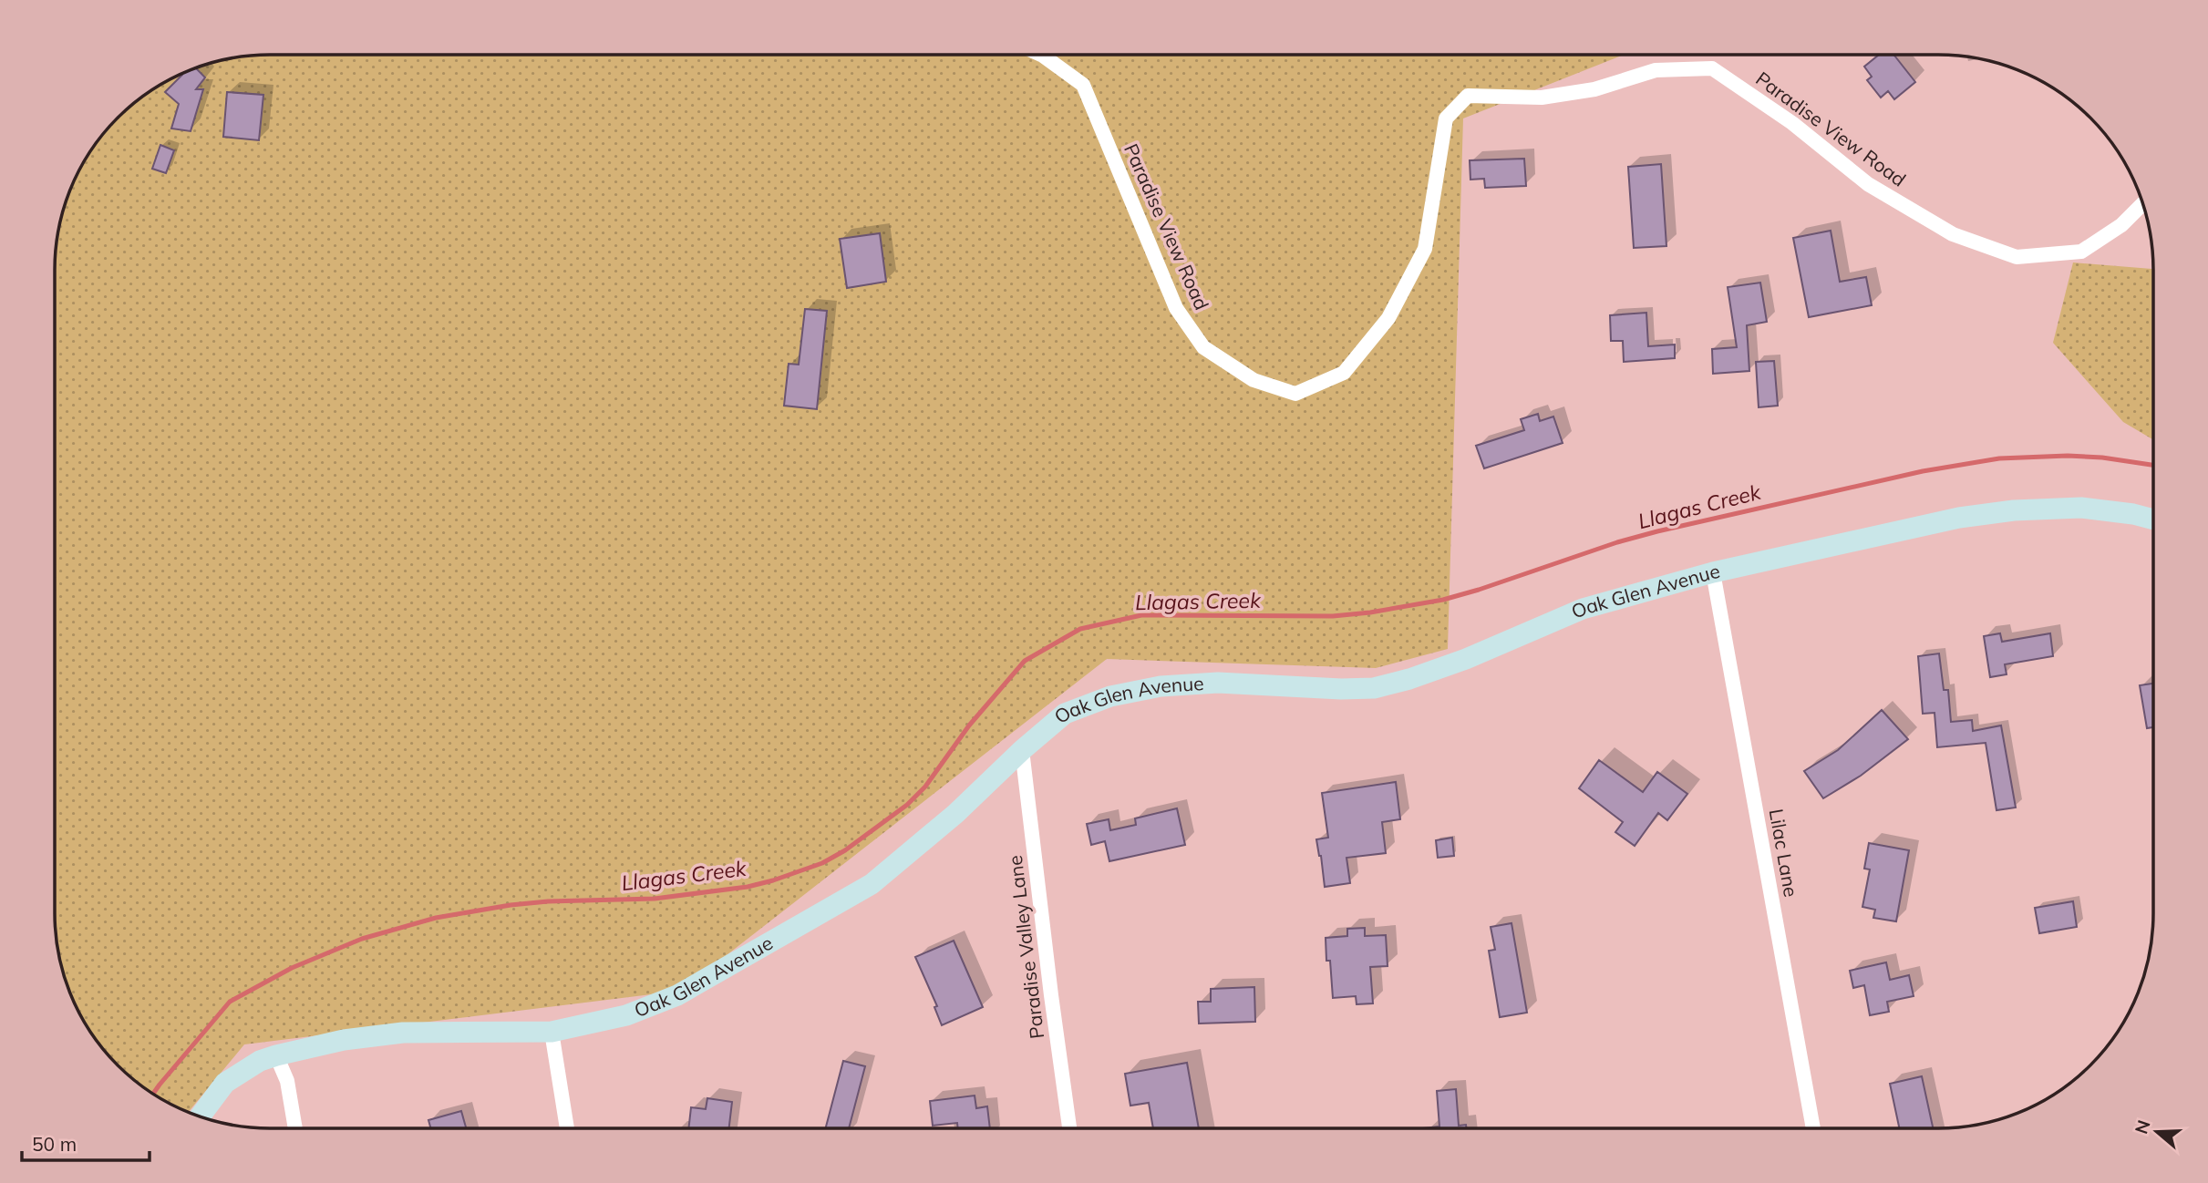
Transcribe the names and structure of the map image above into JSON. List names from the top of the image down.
{
  "streets": {
    "street": [
      "Paradise View Road",
      "Oak Glen Avenue",
      "Lilac Lane",
      "Paradise Valley Lane"
    ]
  },
  "crossings": [
    ["Oak Glen Avenue", "Lilac Lane"],
    ["Oak Glen Avenue", "Paradise Valley Lane"]
  ],
  "water": ["Llagas Creek"],
  "scale_bar": "50 m",
  "north": "left"
}
